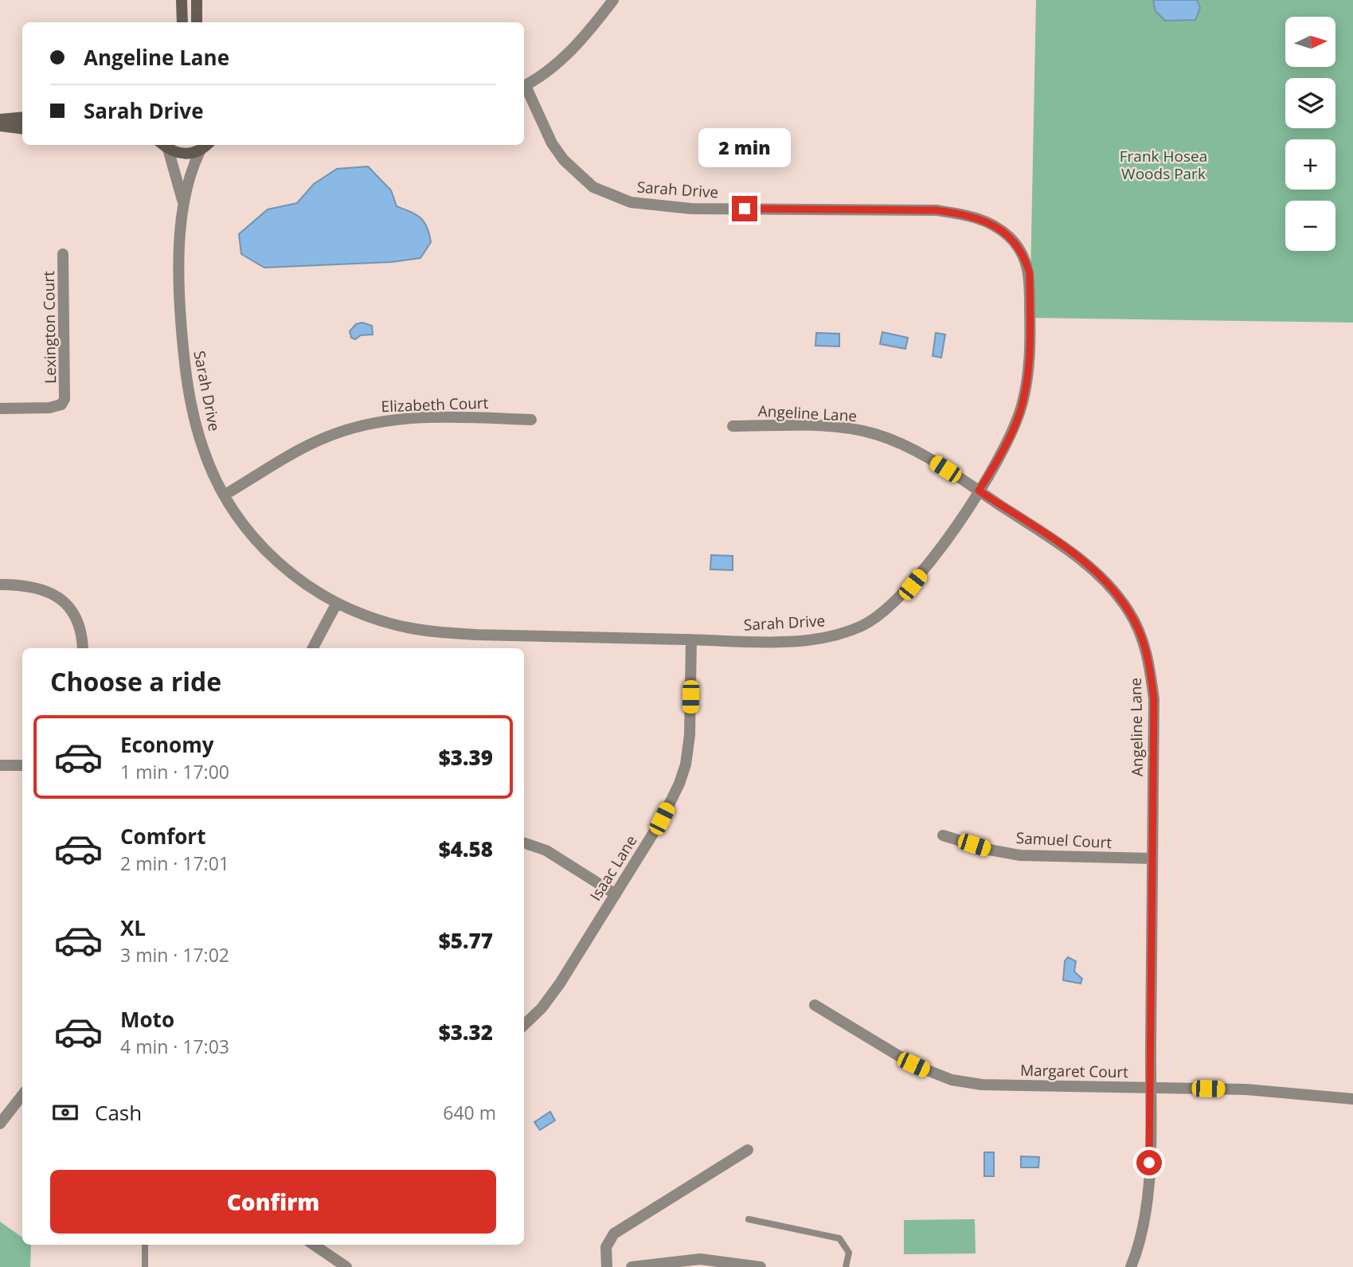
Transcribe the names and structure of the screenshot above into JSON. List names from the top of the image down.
{
  "streets": {
    "street": [
      "Sarah Drive",
      "Lexington Court",
      "Elizabeth Court",
      "Angeline Lane",
      "Samuel Court",
      "Isaac Lane",
      "Margaret Court"
    ]
  },
  "crossings": [
    ["Sarah Drive", "Elizabeth Court"],
    ["Sarah Drive", "Angeline Lane"],
    ["Sarah Drive", "Isaac Lane"],
    ["Angeline Lane", "Samuel Court"],
    ["Angeline Lane", "Margaret Court"]
  ],
  "parks": ["Frank Hosea Woods Park"],
  "north": "right",
  "page": {
    "map_buttons": ["+", "−"],
    "banner": ["Angeline Lane", "Sarah Drive"],
    "bubble": "2 min",
    "heading": "Choose a ride",
    "list": [
      {
        "name": "Economy",
        "note": "1 min · 17:00",
        "value": "$3.39"
      },
      {
        "name": "Comfort",
        "note": "2 min · 17:01",
        "value": "$4.58"
      },
      {
        "name": "XL",
        "note": "3 min · 17:02",
        "value": "$5.77"
      },
      {
        "name": "Moto",
        "note": "4 min · 17:03",
        "value": "$3.32"
      }
    ],
    "pay": ["Cash", "640 m"],
    "buttons": "Confirm"
  }
}
